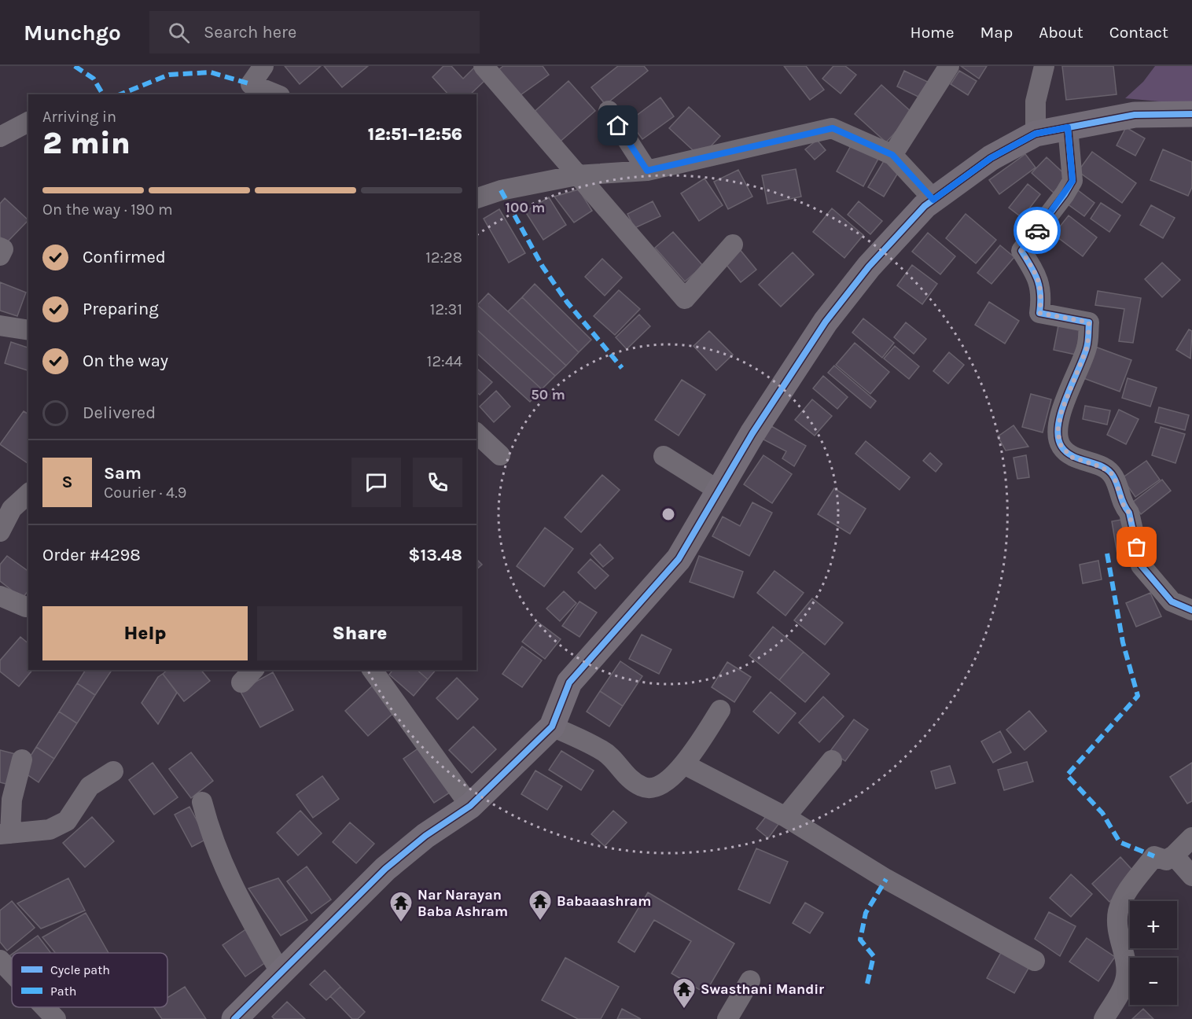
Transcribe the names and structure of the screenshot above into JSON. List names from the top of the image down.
{
  "places": {
    "temple": ["Babaaashram", "Nar Narayan Baba Ashram", "Swasthani Mandir"]
  },
  "legend": ["Cycle path", "Path"],
  "page": {
    "header": "Munchgo",
    "search": "Search here",
    "nav": [
      "Home",
      "Map",
      "About",
      "Contact"
    ],
    "heading": ["2 min", "Arriving in", "12:51–12:56"],
    "panel": [
      "Sam",
      "Courier · 4.9",
      "Order #4298",
      "$13.48"
    ],
    "bar": "On the way · 190 m",
    "list": [
      ["Confirmed", "12:28"],
      ["Preparing", "12:31"],
      ["On the way", "12:44"],
      "Delivered"
    ],
    "round": "S",
    "buttons": ["Help", "Share"],
    "map_buttons": ["+", "−"]
  },
  "rings": ["100 m", "50 m"]
}
